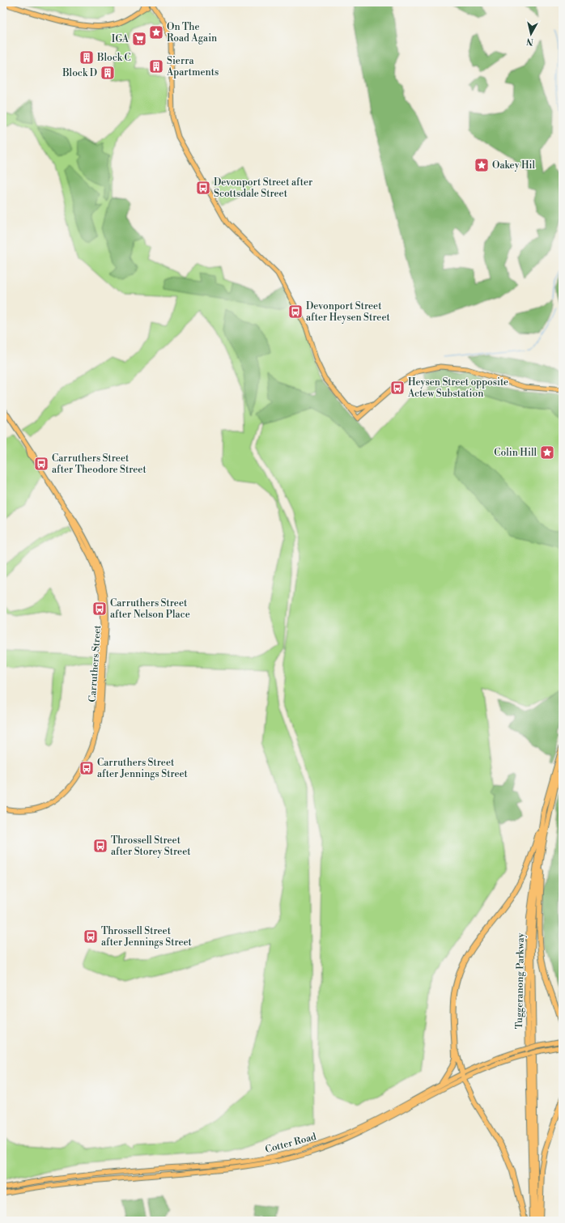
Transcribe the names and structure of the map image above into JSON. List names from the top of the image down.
{
  "streets": {
    "highway": ["Tuggeranong Parkway"],
    "main road": ["Carruthers Street", "Cotter Road"]
  },
  "places": {
    "place": ["On The Road Again", "Oakey Hil", "Colin Hill"],
    "supermarket": ["IGA"],
    "building": ["Block C", "Sierra Apartments", "Block D"],
    "bus stop": [
      "Devonport Street after Scottsdale Street",
      "Devonport Street after Heysen Street",
      "Heysen Street opposite Actew Substation",
      "Carruthers Street after Theodore Street",
      "Carruthers Street after Nelson Place",
      "Carruthers Street after Jennings Street",
      "Throssell Street after Storey Street",
      "Throssell Street after Jennings Street"
    ]
  },
  "north": "bottom"
}
